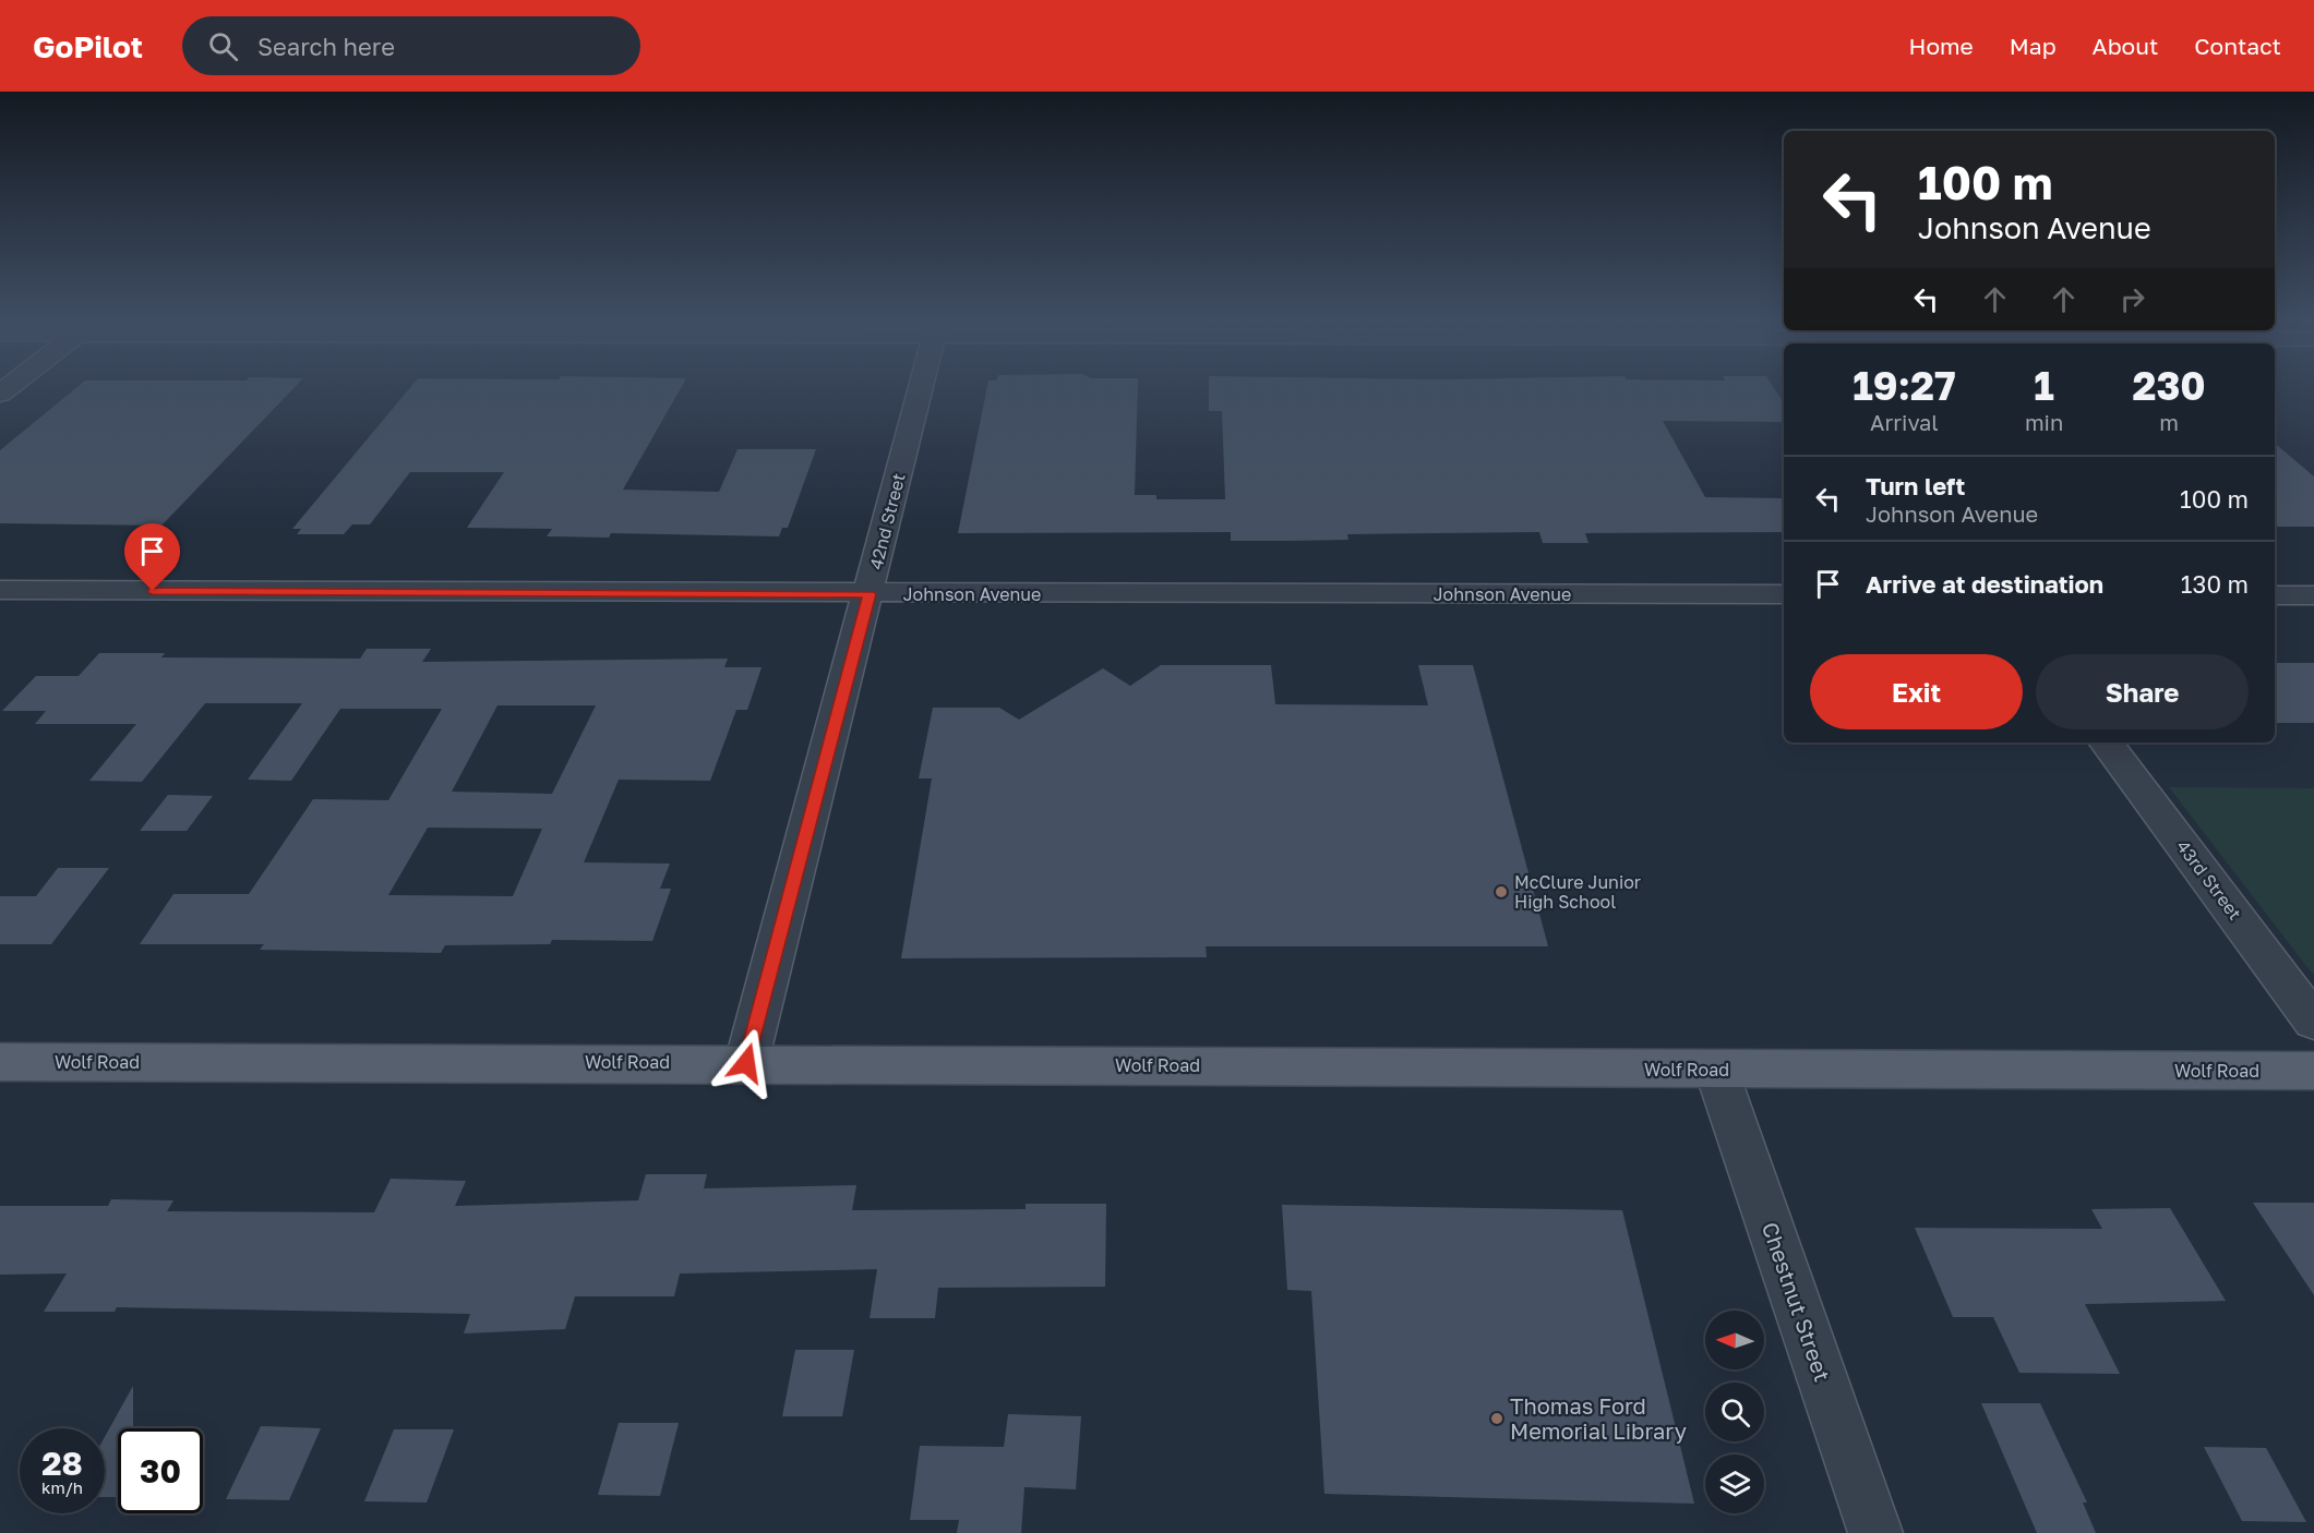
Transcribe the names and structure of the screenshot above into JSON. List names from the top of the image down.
{
  "streets": {
    "main road": ["Wolf Road"],
    "street": [
      "42nd Street",
      "Johnson Avenue",
      "43rd Street",
      "Chestnut Street"
    ]
  },
  "crossings": [
    ["42nd Street", "Johnson Avenue"],
    ["42nd Street", "Wolf Road"],
    ["Wolf Road", "Chestnut Street"]
  ],
  "places": ["McClure Junior High School", "Thomas Ford Memorial Library"],
  "north": "left",
  "page": {
    "header": "GoPilot",
    "search": "Search here",
    "nav": [
      "Home",
      "Map",
      "About",
      "Contact"
    ],
    "turn": ["100 m", "Johnson Avenue"],
    "eta": [
      "19:27",
      "Arrival",
      "1",
      "min",
      "230",
      "m"
    ],
    "list": [
      {
        "name": "Turn left",
        "note": "Johnson Avenue",
        "value": "100 m"
      },
      {
        "name": "Arrive at destination",
        "value": "130 m"
      }
    ],
    "buttons": ["Exit", "Share"],
    "speed": "28 km/h",
    "limit": "30"
  }
}
